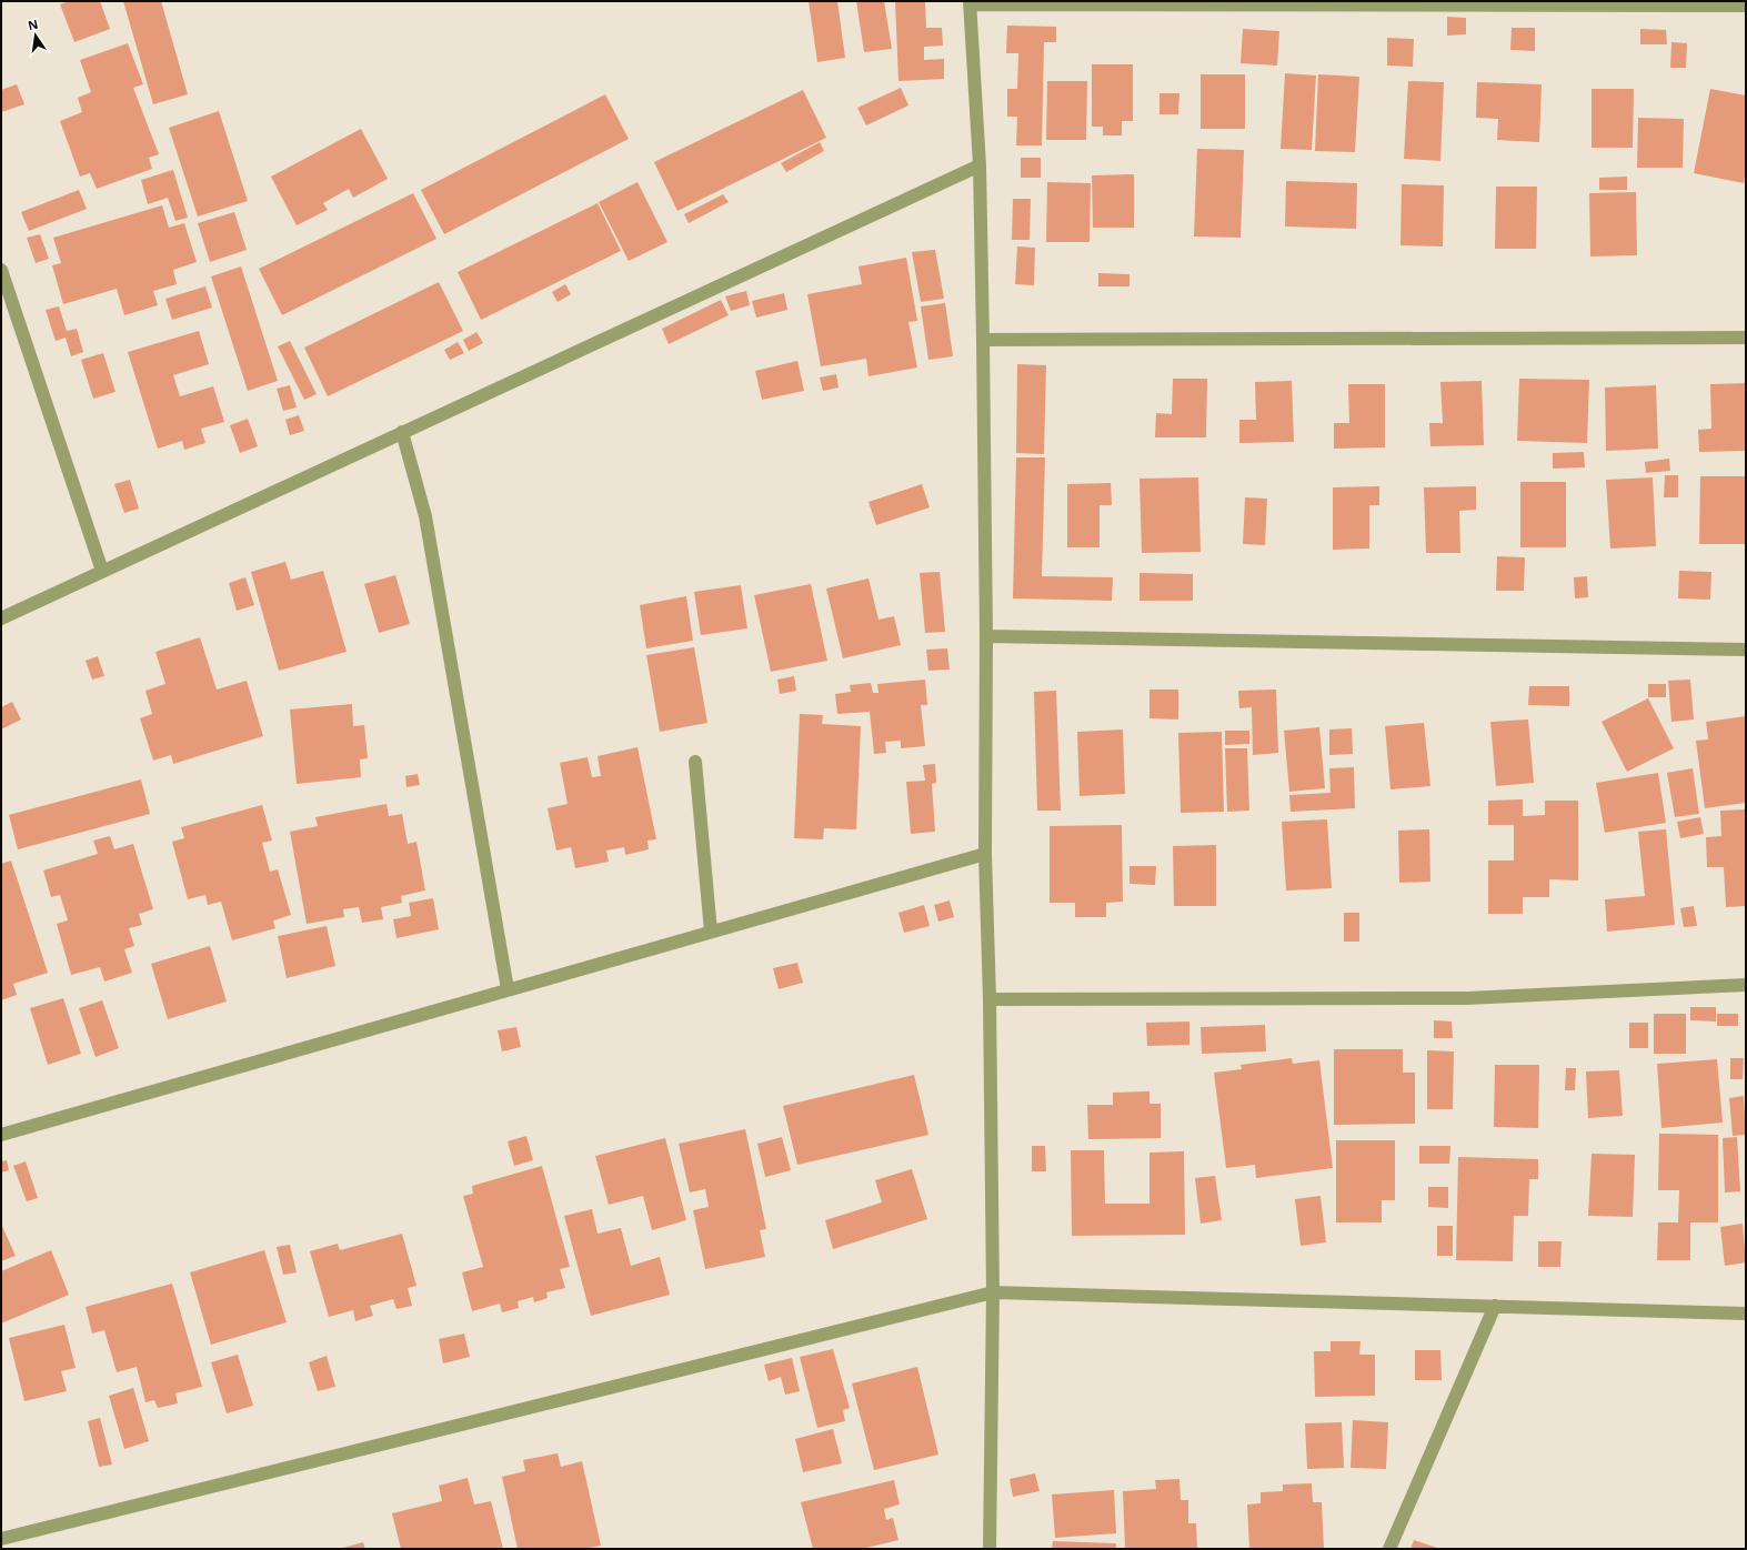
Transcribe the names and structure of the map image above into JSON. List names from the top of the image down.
{
  "north": "top"
}
